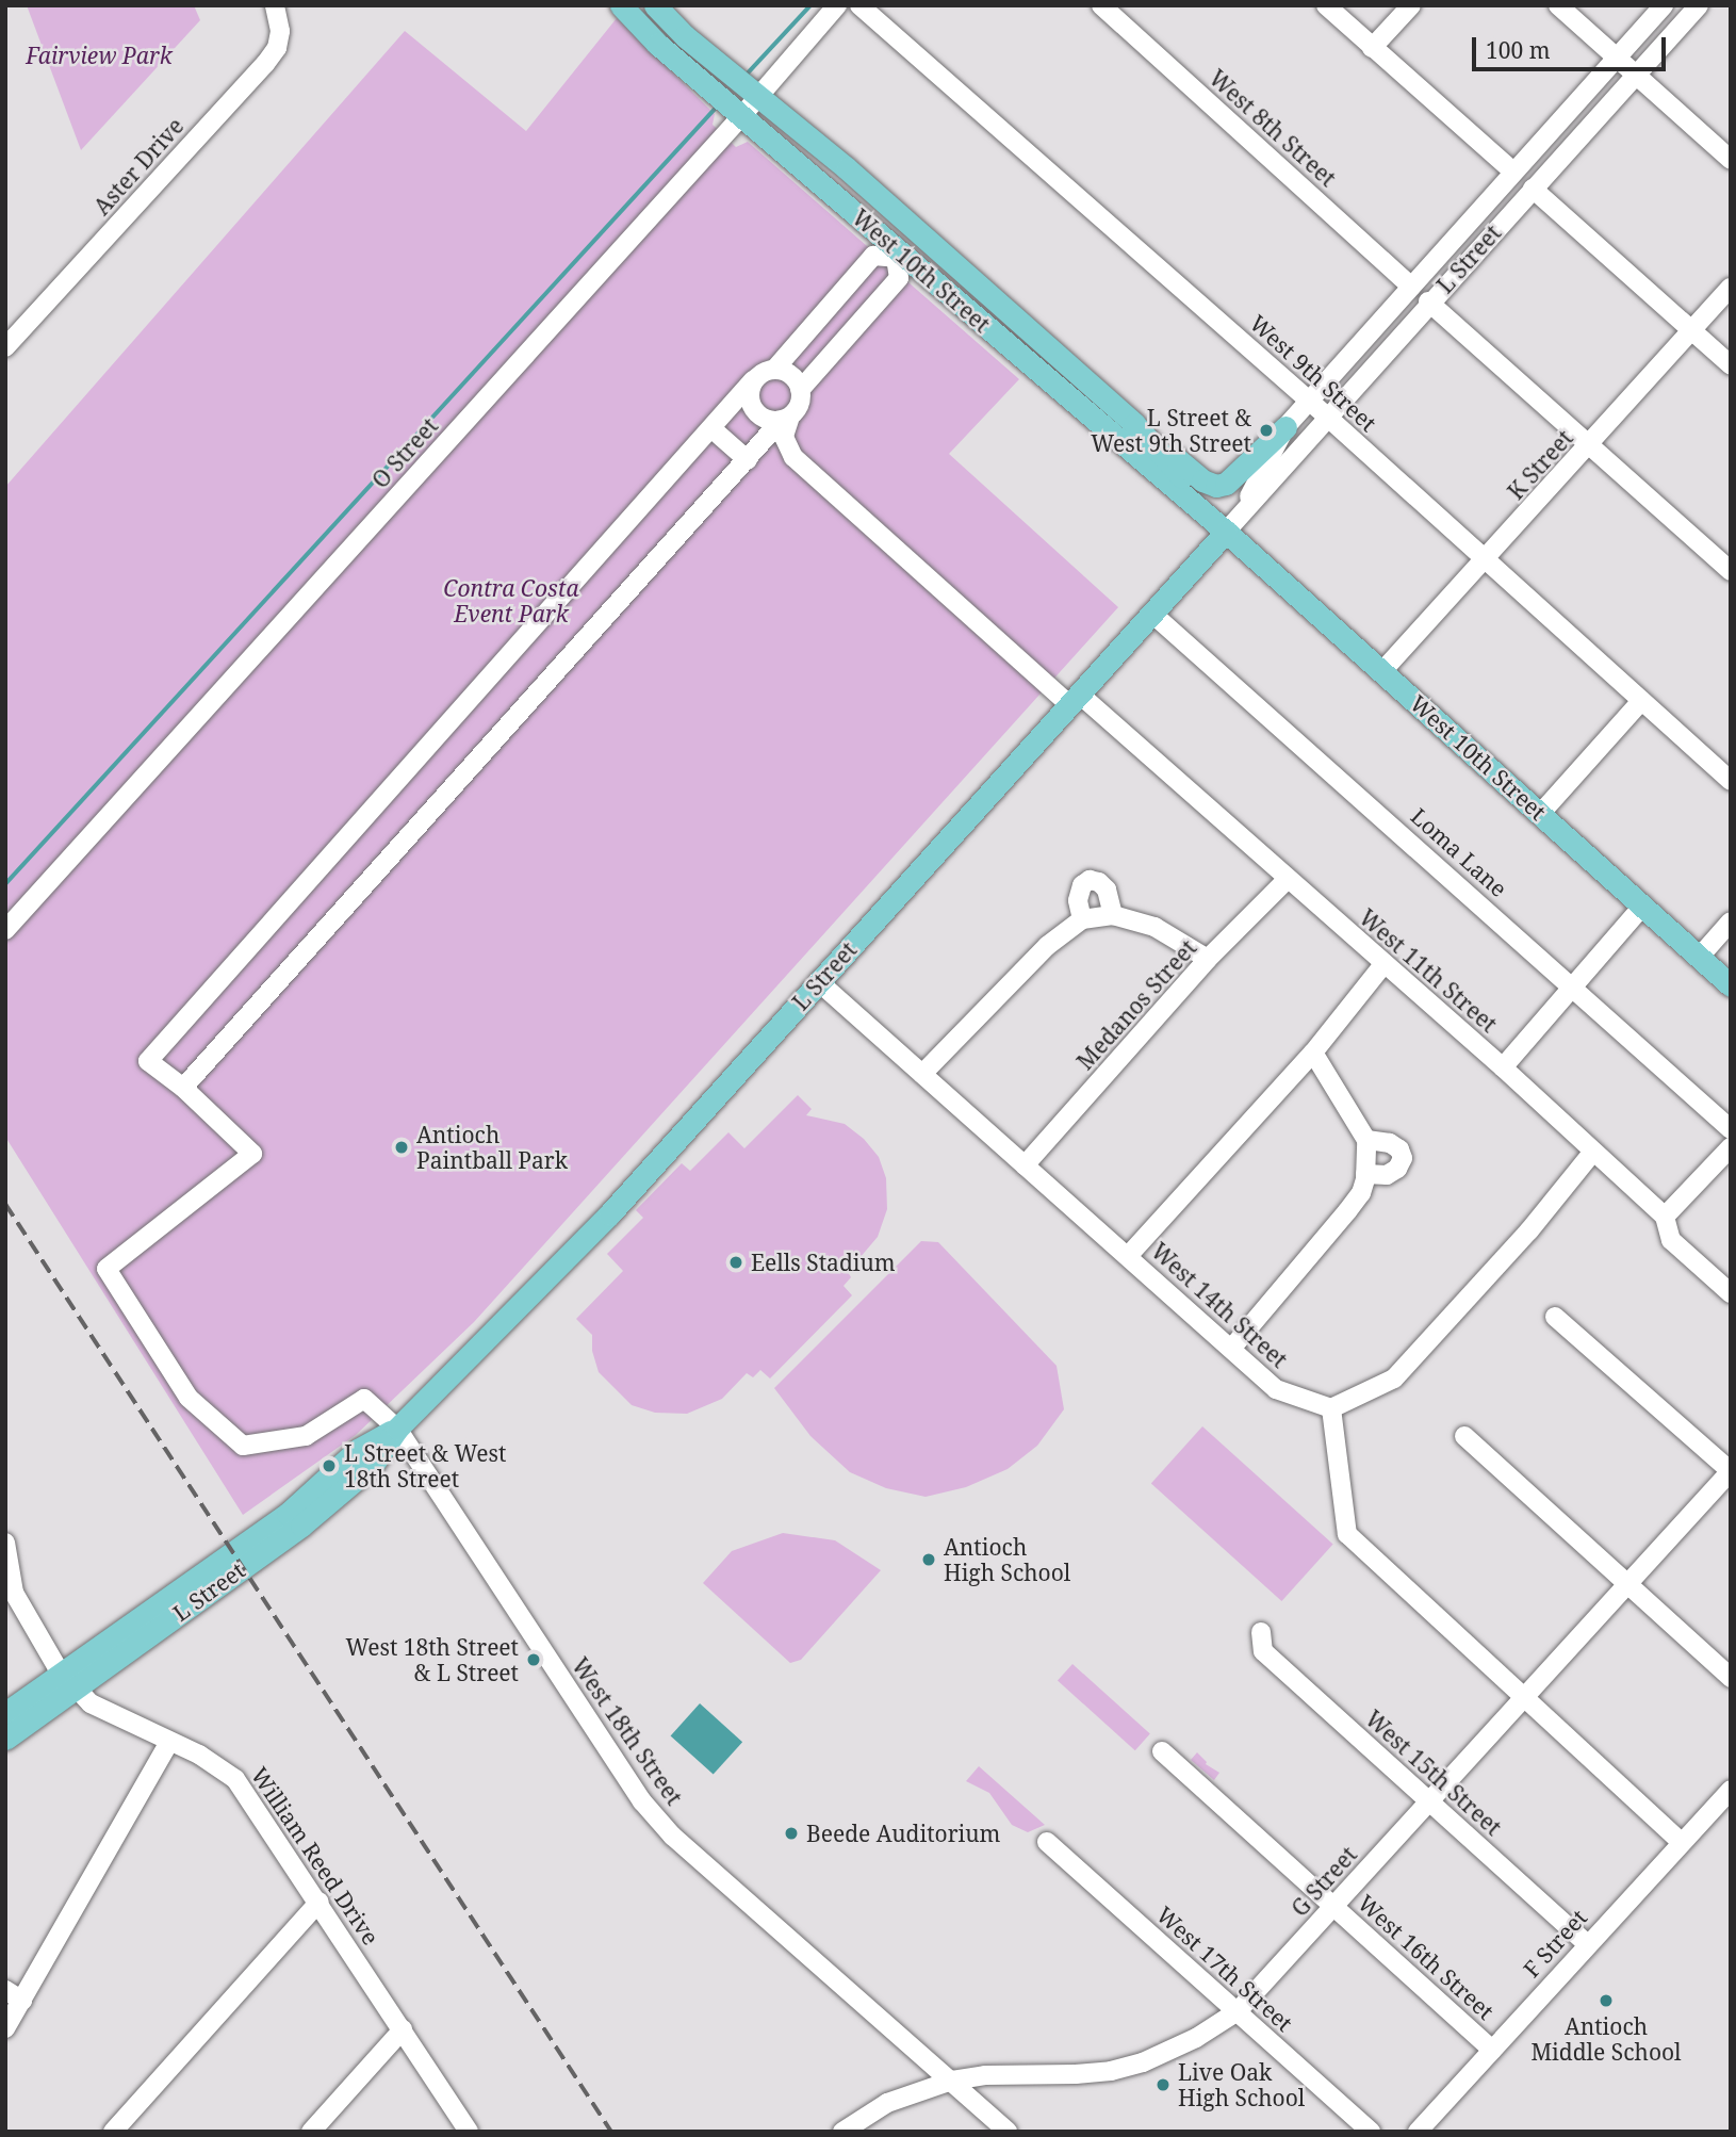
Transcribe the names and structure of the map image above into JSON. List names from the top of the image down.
{
  "streets": {
    "main road": ["L Street", "West 10th Street"],
    "street": [
      "West 8th Street",
      "Aster Drive",
      "West 9th Street",
      "O Street",
      "K Street",
      "Loma Lane",
      "West 11th Street",
      "Medanos Street",
      "West 14th Street",
      "West 18th Street",
      "West 15th Street",
      "William Reed Drive",
      "G Street",
      "F Street",
      "West 16th Street",
      "West 17th Street"
    ]
  },
  "crossings": [
    ["West 8th Street", "L Street"],
    ["L Street", "West 10th Street"],
    ["L Street", "West 9th Street"],
    ["L Street", "Loma Lane"],
    ["L Street", "West 11th Street"],
    ["L Street", "West 14th Street"],
    ["L Street", "West 18th Street"],
    ["L Street", "William Reed Drive"],
    ["West 10th Street", "O Street"],
    ["West 10th Street", "K Street"],
    ["West 9th Street", "K Street"],
    ["West 11th Street", "Medanos Street"],
    ["Medanos Street", "West 14th Street"],
    ["West 18th Street", "G Street"],
    ["West 15th Street", "G Street"],
    ["West 15th Street", "F Street"],
    ["G Street", "West 16th Street"],
    ["G Street", "West 17th Street"],
    ["F Street", "West 16th Street"]
  ],
  "parks": ["Fairview Park", "Contra Costa Event Park"],
  "places": [
    "L Street & West 9th Street",
    "Antioch Paintball Park",
    "Eells Stadium",
    "L Street & West 18th Street",
    "Antioch High School",
    "West 18th Street & L Street",
    "Beede Auditorium",
    "Antioch Middle School",
    "Live Oak High School"
  ],
  "scale_bar": "100 m"
}
